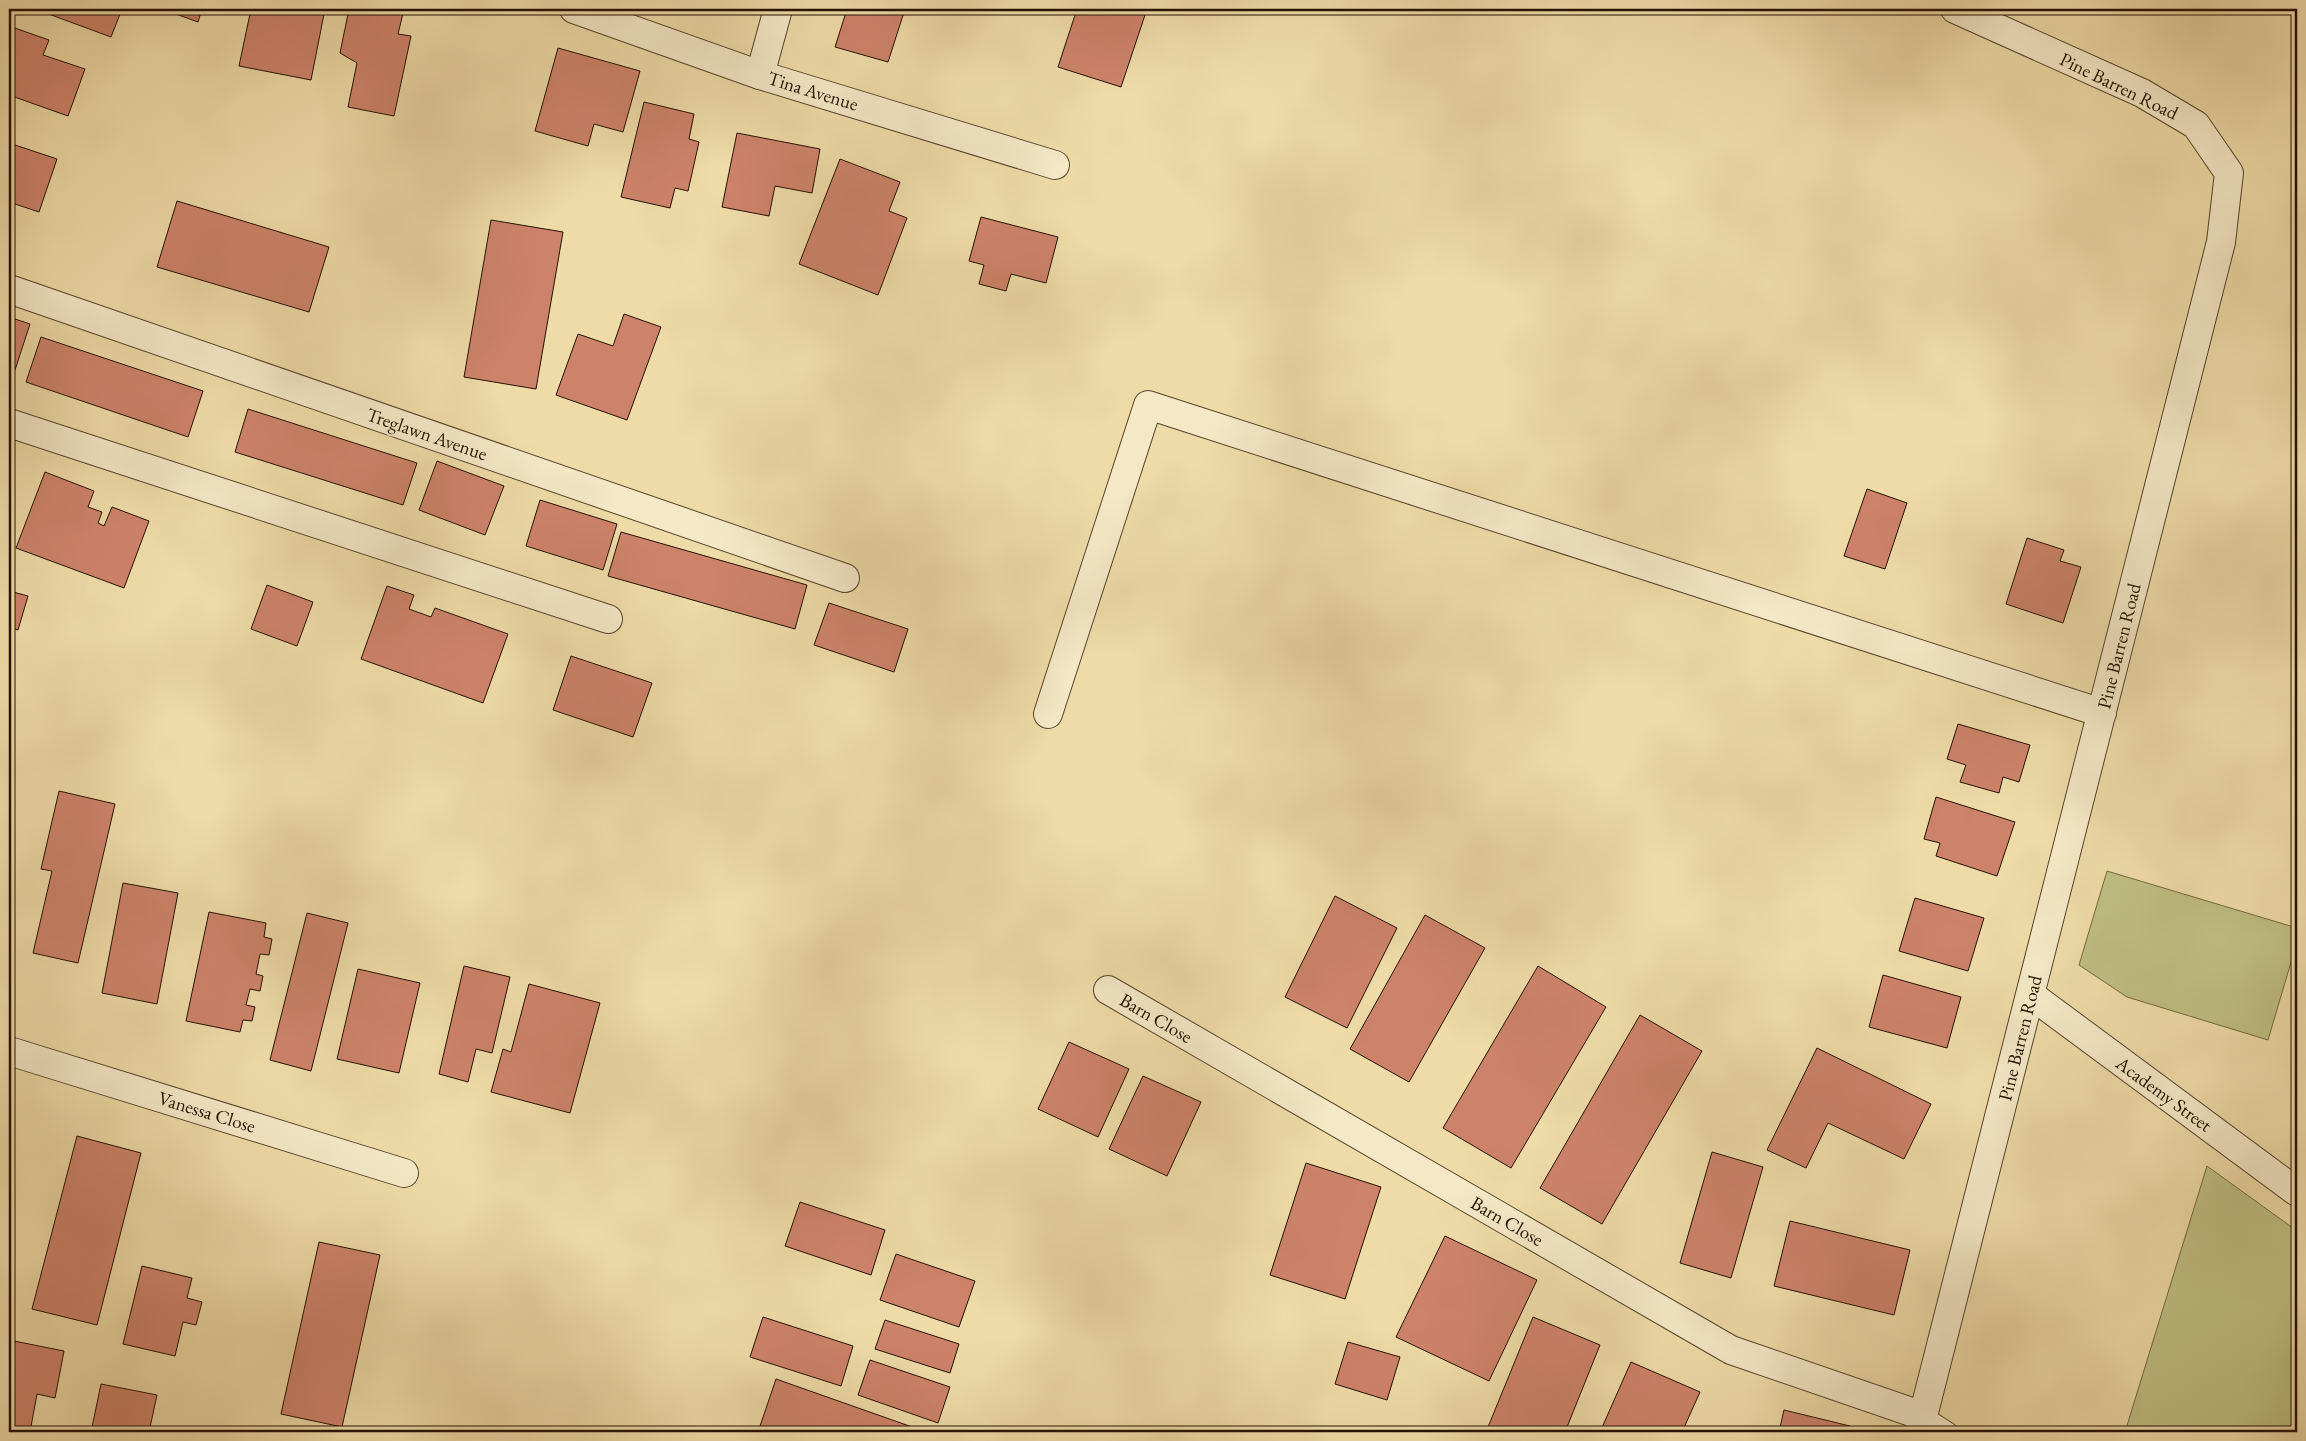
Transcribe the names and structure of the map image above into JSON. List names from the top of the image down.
{
  "streets": {
    "street": [
      "Pine Barren Road",
      "Tina Avenue",
      "Treglawn Avenue",
      "Barn Close",
      "Academy Street",
      "Vanessa Close"
    ]
  },
  "crossings": [
    ["Pine Barren Road", "Barn Close"],
    ["Pine Barren Road", "Academy Street"]
  ]
}
